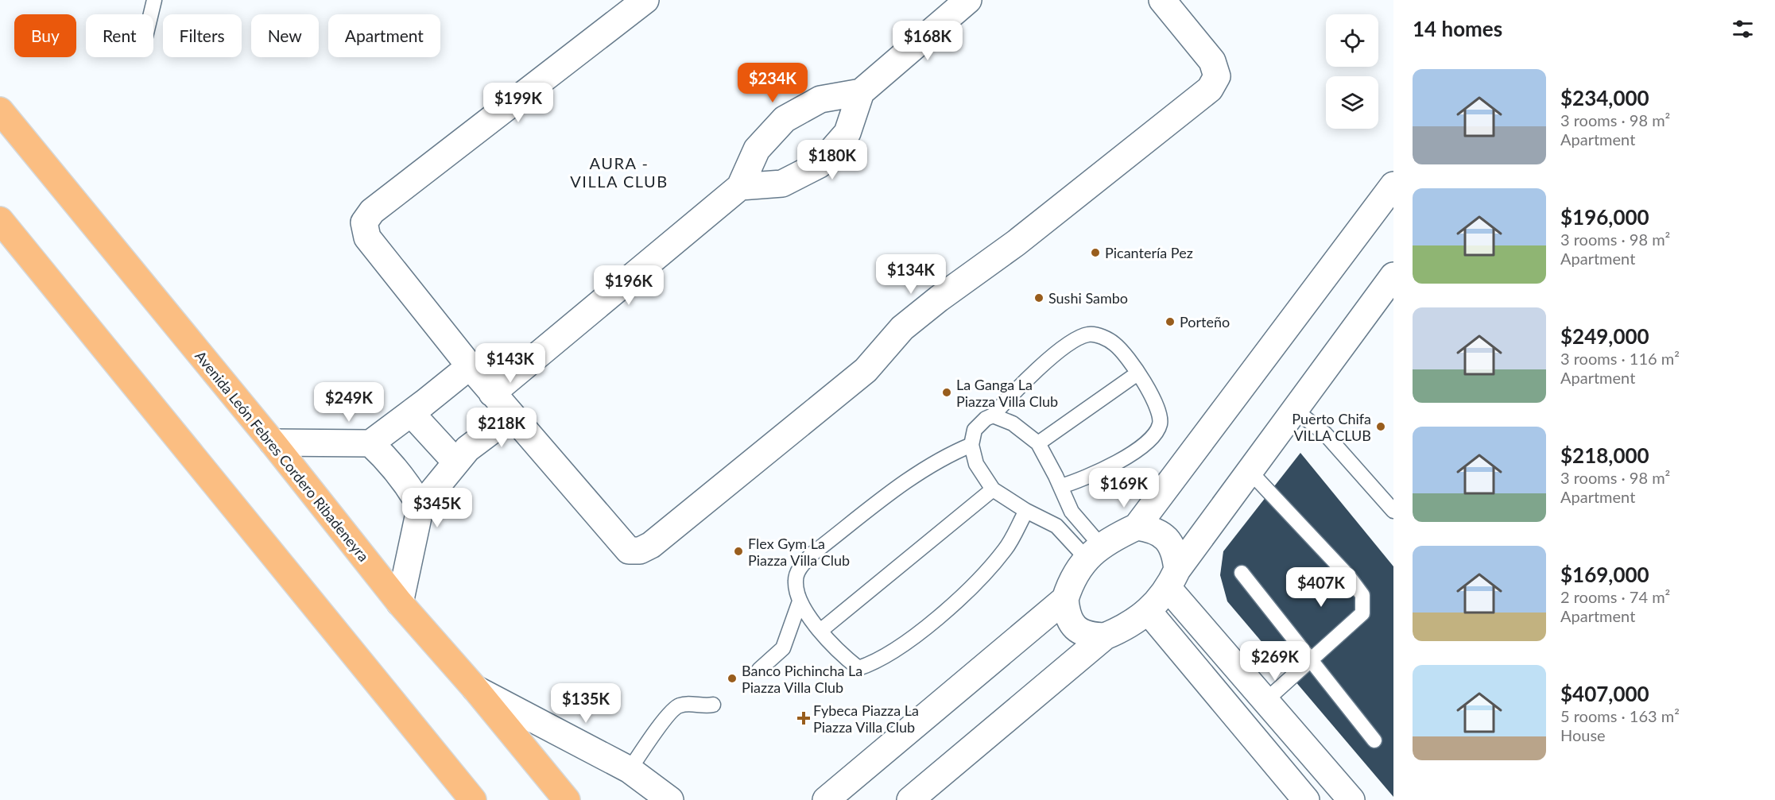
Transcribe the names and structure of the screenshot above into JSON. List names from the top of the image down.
{
  "streets": {
    "highway": ["Avenida León Febres Cordero Ribadeneyra"]
  },
  "districts": ["AURA - VILLA CLUB"],
  "places": {
    "other": [
      "Picantería Pez",
      "Sushi Sambo",
      "Porteño",
      "La Ganga La Piazza Villa Club",
      "Puerto Chifa VILLA CLUB",
      "Flex Gym La Piazza Villa Club",
      "Banco Pichincha La Piazza Villa Club"
    ],
    "health": ["Fybeca Piazza La Piazza Villa Club"]
  },
  "page": {
    "heading": "14 homes",
    "chip": [
      "Buy",
      "Rent",
      "Filters",
      "New",
      "Apartment"
    ],
    "price": [
      "$168K",
      "$234K",
      "$199K",
      "$180K",
      "$134K",
      "$196K",
      "$143K",
      "$249K",
      "$218K",
      "$169K",
      "$345K",
      "$407K",
      "$269K",
      "$135K"
    ],
    "list": [
      {
        "name": "$234,000",
        "note": "3 rooms · 98 m² · Apartment"
      },
      {
        "name": "$196,000",
        "note": "3 rooms · 98 m² · Apartment"
      },
      {
        "name": "$249,000",
        "note": "3 rooms · 116 m² · Apartment"
      },
      {
        "name": "$218,000",
        "note": "3 rooms · 98 m² · Apartment"
      },
      {
        "name": "$169,000",
        "note": "2 rooms · 74 m² · Apartment"
      },
      {
        "name": "$407,000",
        "note": "5 rooms · 163 m² · House"
      }
    ]
  }
}
